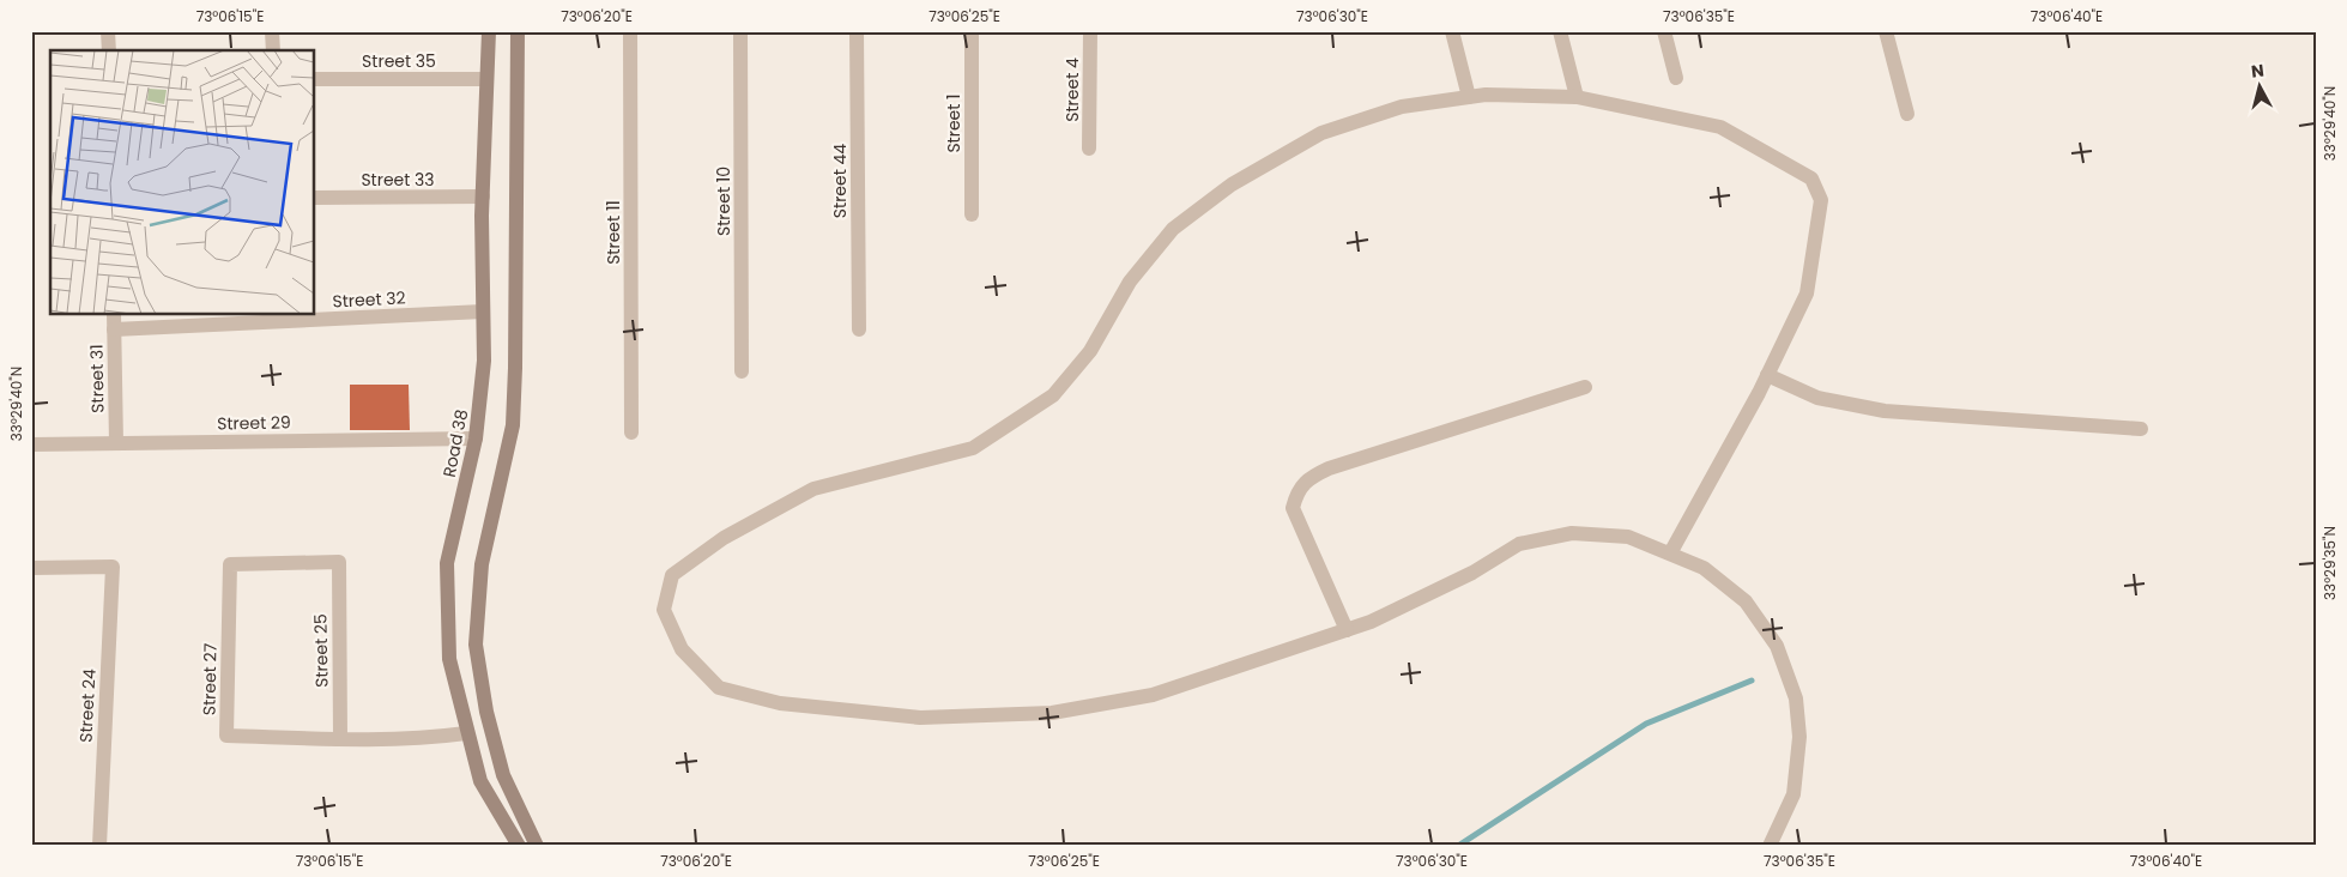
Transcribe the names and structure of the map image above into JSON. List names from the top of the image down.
{
  "streets": {
    "main road": ["Road 38"],
    "street": [
      "Street 35",
      "Street 4",
      "Street 1",
      "Street 33",
      "Street 44",
      "Street 10",
      "Street 11",
      "Street 32",
      "Street 31",
      "Street 29",
      "Street 25",
      "Street 27",
      "Street 24"
    ]
  },
  "crossings": [
    ["Street 35", "Road 38"],
    ["Street 33", "Road 38"],
    ["Street 32", "Street 31"],
    ["Street 32", "Road 38"],
    ["Street 31", "Street 29"],
    ["Street 29", "Road 38"],
    ["Road 38", "Street 27"],
    ["Street 25", "Street 27"]
  ],
  "north": "top",
  "coordinates": [
    "73°06'15\"E",
    "73°06'20\"E",
    "73°06'25\"E",
    "73°06'30\"E",
    "73°06'35\"E",
    "73°06'40\"E",
    "33°29'40\"N",
    "33°29'35\"N"
  ]
}
